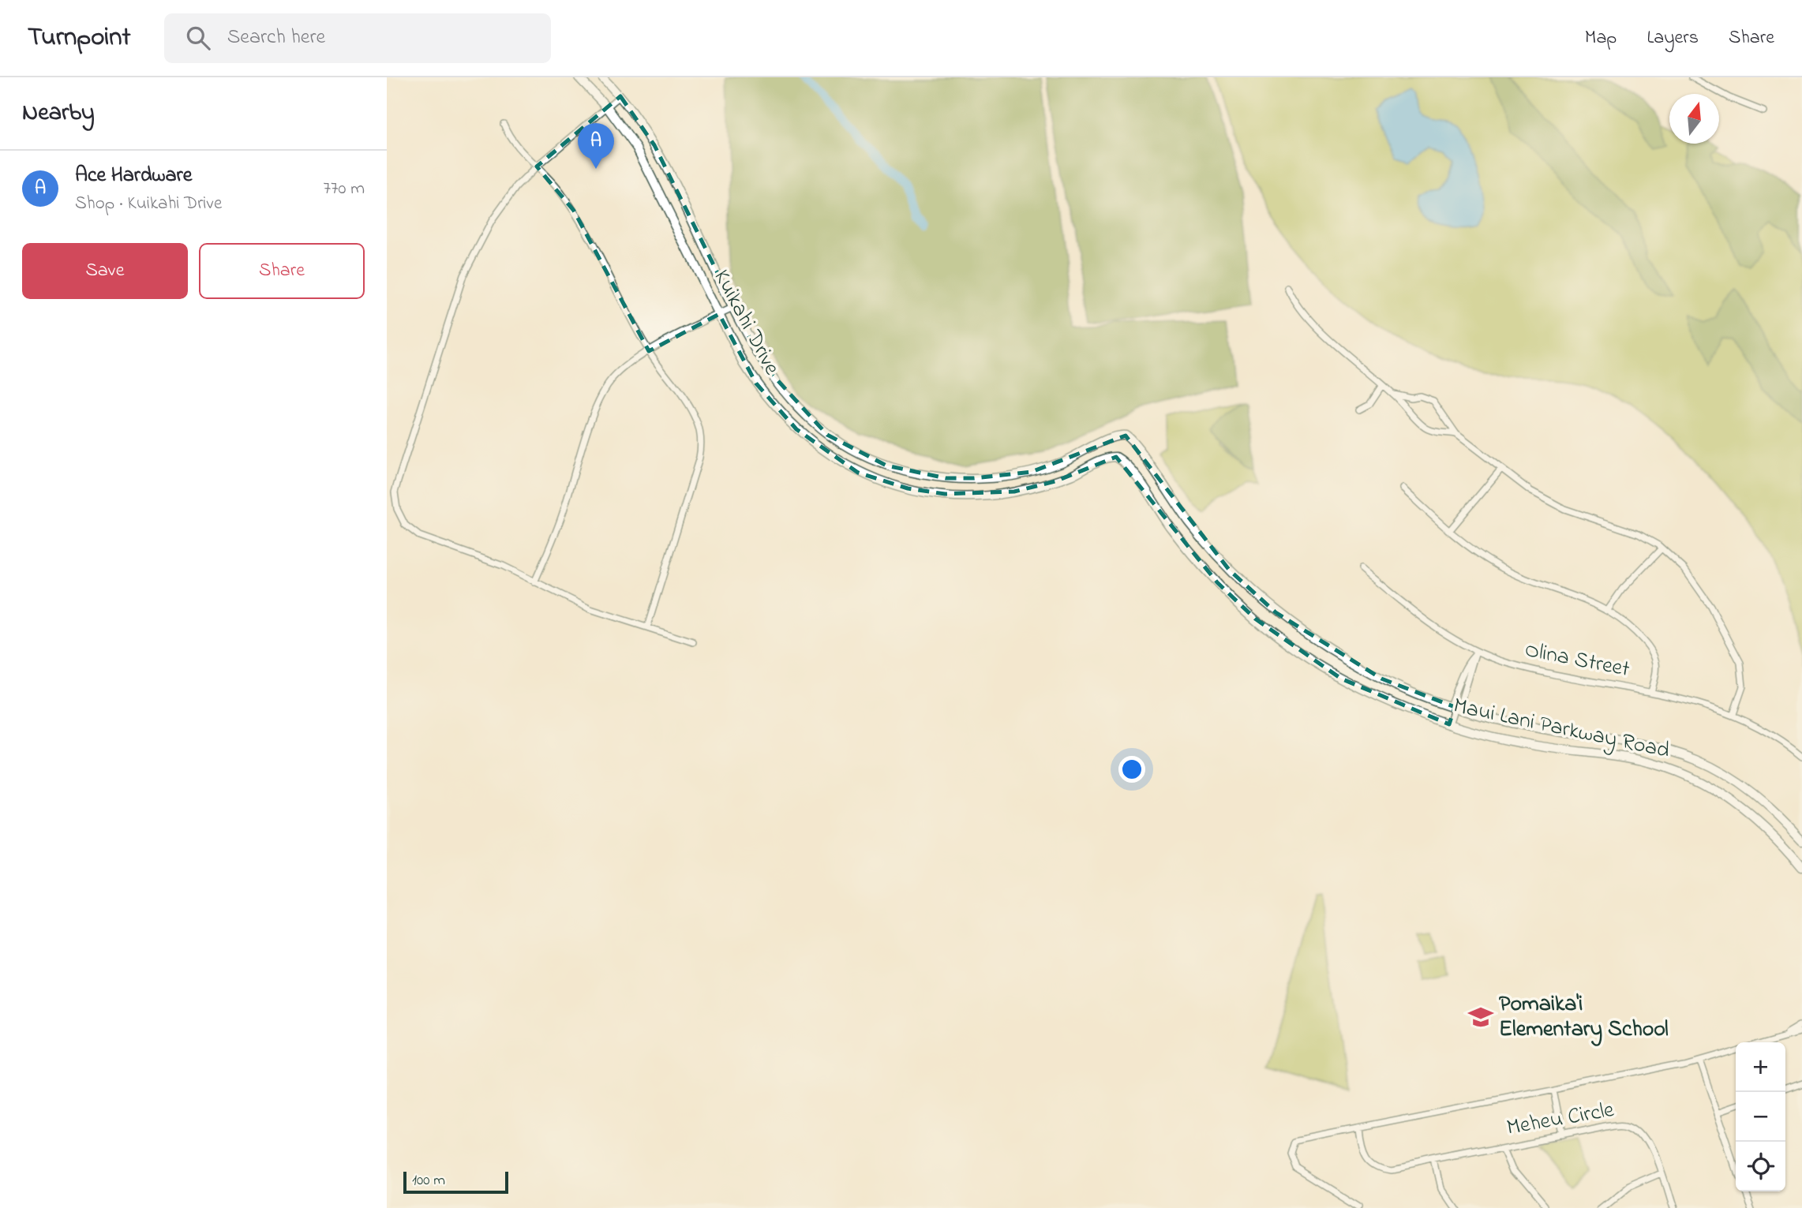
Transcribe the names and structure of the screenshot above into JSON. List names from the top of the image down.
{
  "streets": {
    "main road": ["Kuikahi Drive", "Maui Lani Parkway Road"],
    "street": ["Olina Street", "Meheu Circle"]
  },
  "crossings": [
    ["Kuikahi Drive", "Maui Lani Parkway Road"]
  ],
  "places": {
    "school or university": ["Pomaika'i Elementary School"]
  },
  "scale_bar": "100 m",
  "north": "top",
  "page": {
    "header": "Turnpoint",
    "search": "Search here",
    "nav": ["Map", "Layers", "Share"],
    "heading": "Nearby",
    "pins": "A",
    "list": [
      {
        "mark": "A",
        "name": "Ace Hardware",
        "note": "Shop · Kuikahi Drive",
        "value": "770 m"
      }
    ],
    "buttons": ["Save", "Share"],
    "map_buttons": ["+", "−"],
    "scale": "100 m"
  }
}
